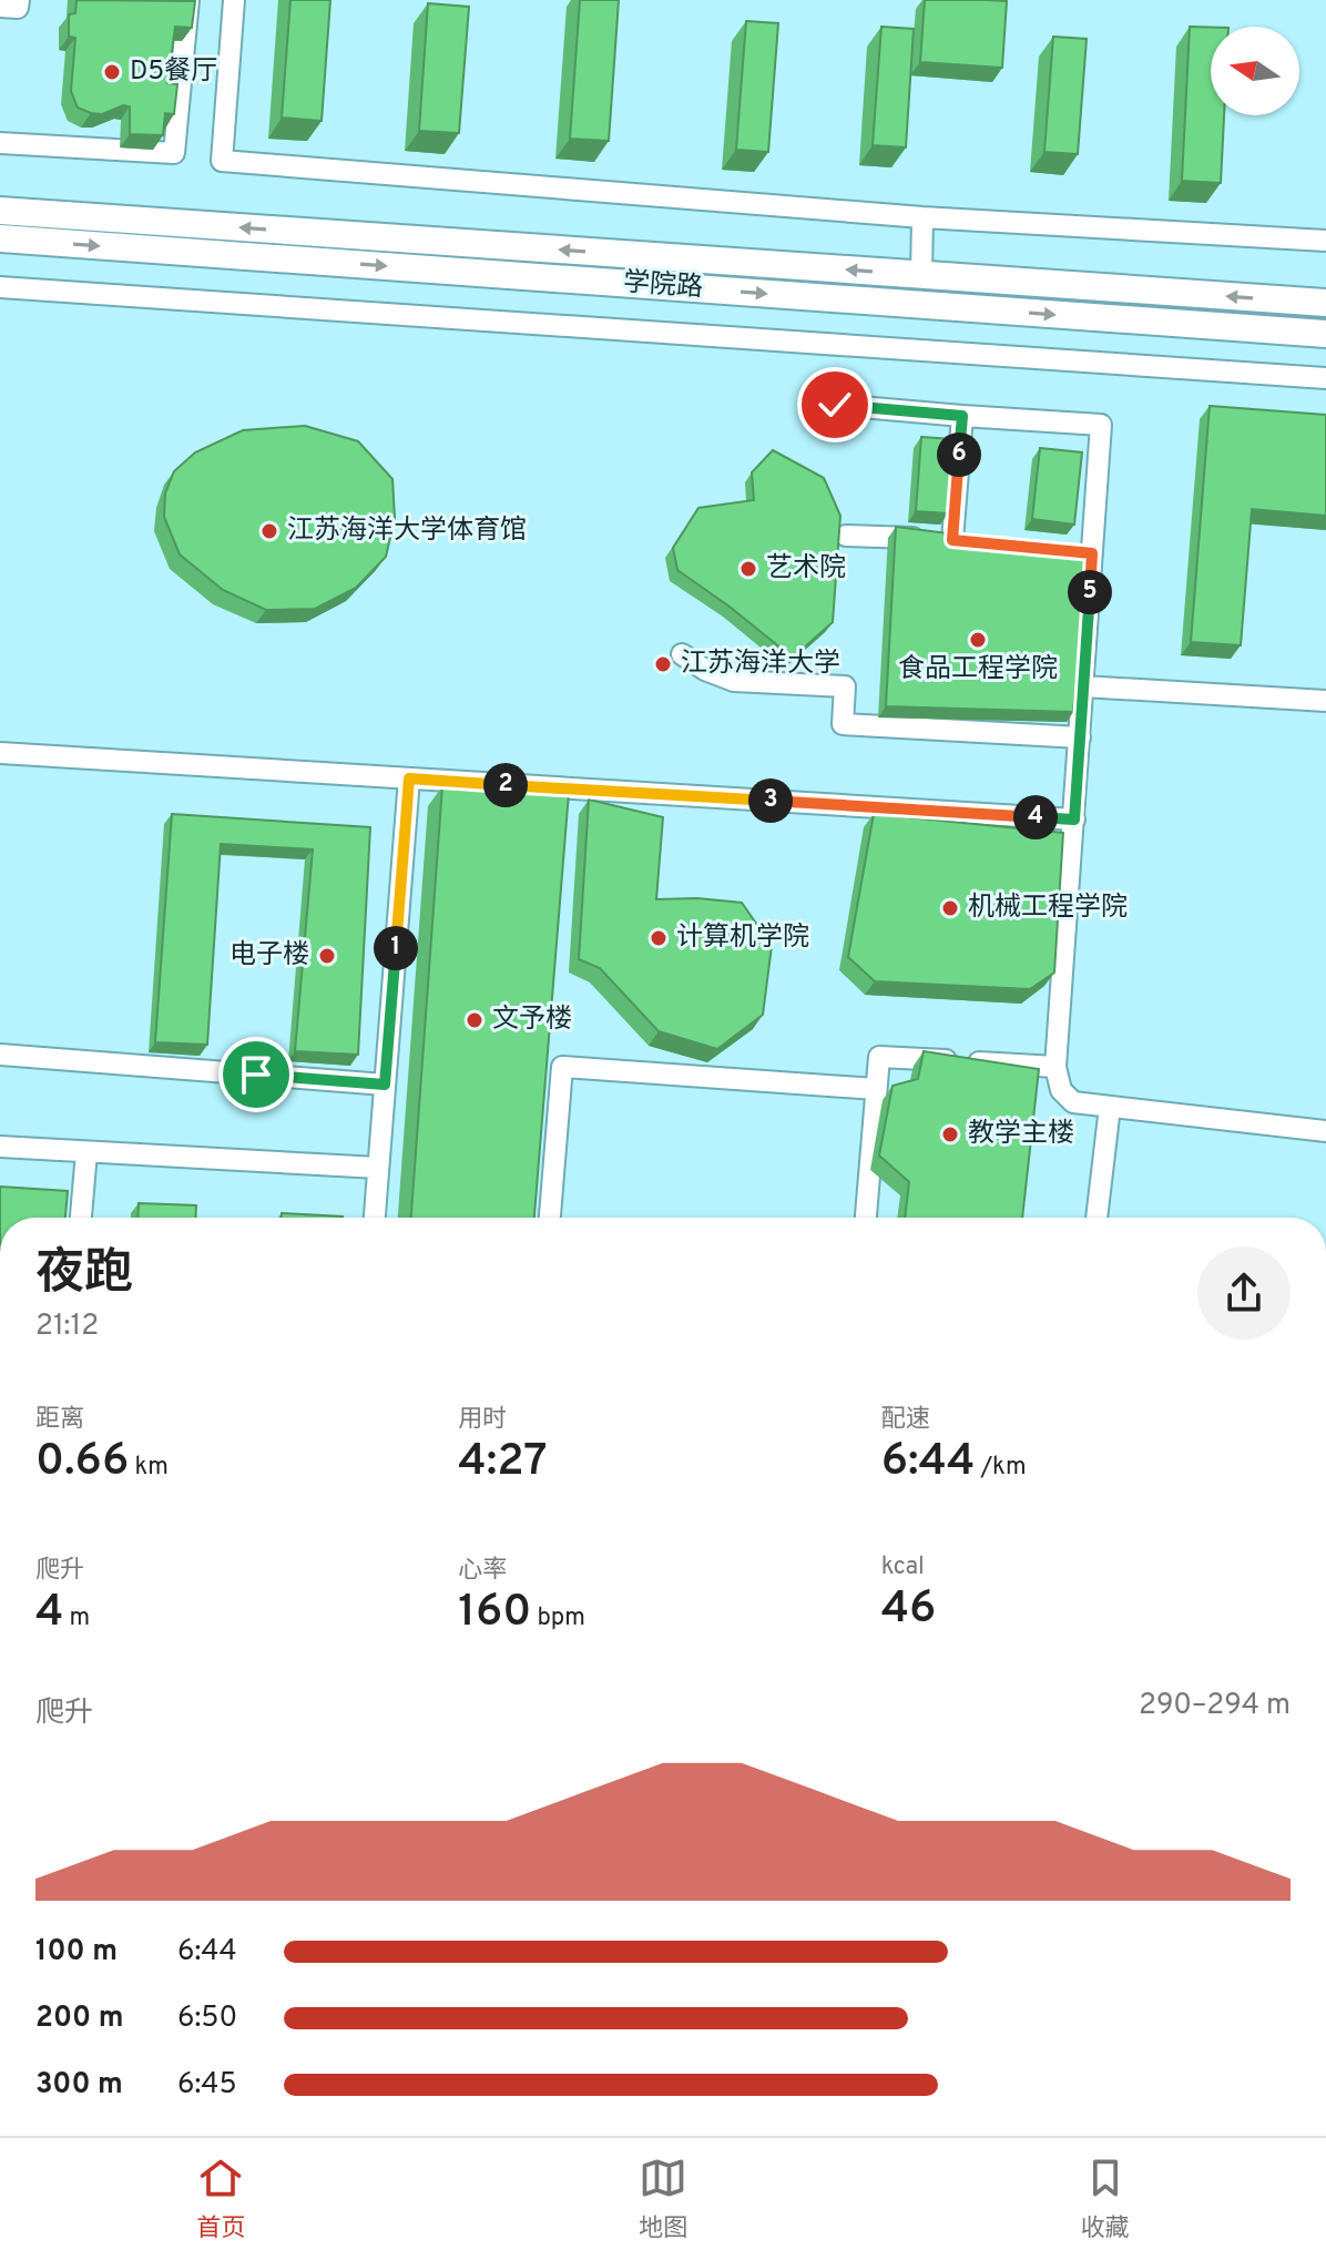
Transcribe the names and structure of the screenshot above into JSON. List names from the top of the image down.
{
  "streets": {
    "main road": ["学院路"]
  },
  "places": [
    "D5餐厅",
    "江苏海洋大学体育馆",
    "艺术院",
    "食品工程学院",
    "江苏海洋大学",
    "机械工程学院",
    "计算机学院",
    "电子楼",
    "文予楼",
    "教学主楼"
  ],
  "north": "left",
  "page": {
    "pins": [
      "6",
      "5",
      "2",
      "3",
      "4",
      "1"
    ],
    "heading": ["夜跑", "21:12"],
    "stats": [
      ["距离", "0.66 km"],
      ["用时", "4:27"],
      ["配速", "6:44 /km"],
      ["爬升", "4 m"],
      ["心率", "160 bpm"],
      ["kcal", "46"]
    ],
    "chart": ["爬升", "290–294 m"],
    "list": [
      {
        "name": "100 m",
        "note": "6:44"
      },
      {
        "name": "200 m",
        "note": "6:50"
      },
      {
        "name": "300 m",
        "note": "6:45"
      }
    ],
    "tabs": ["首页", "地图", "收藏"]
  }
}
